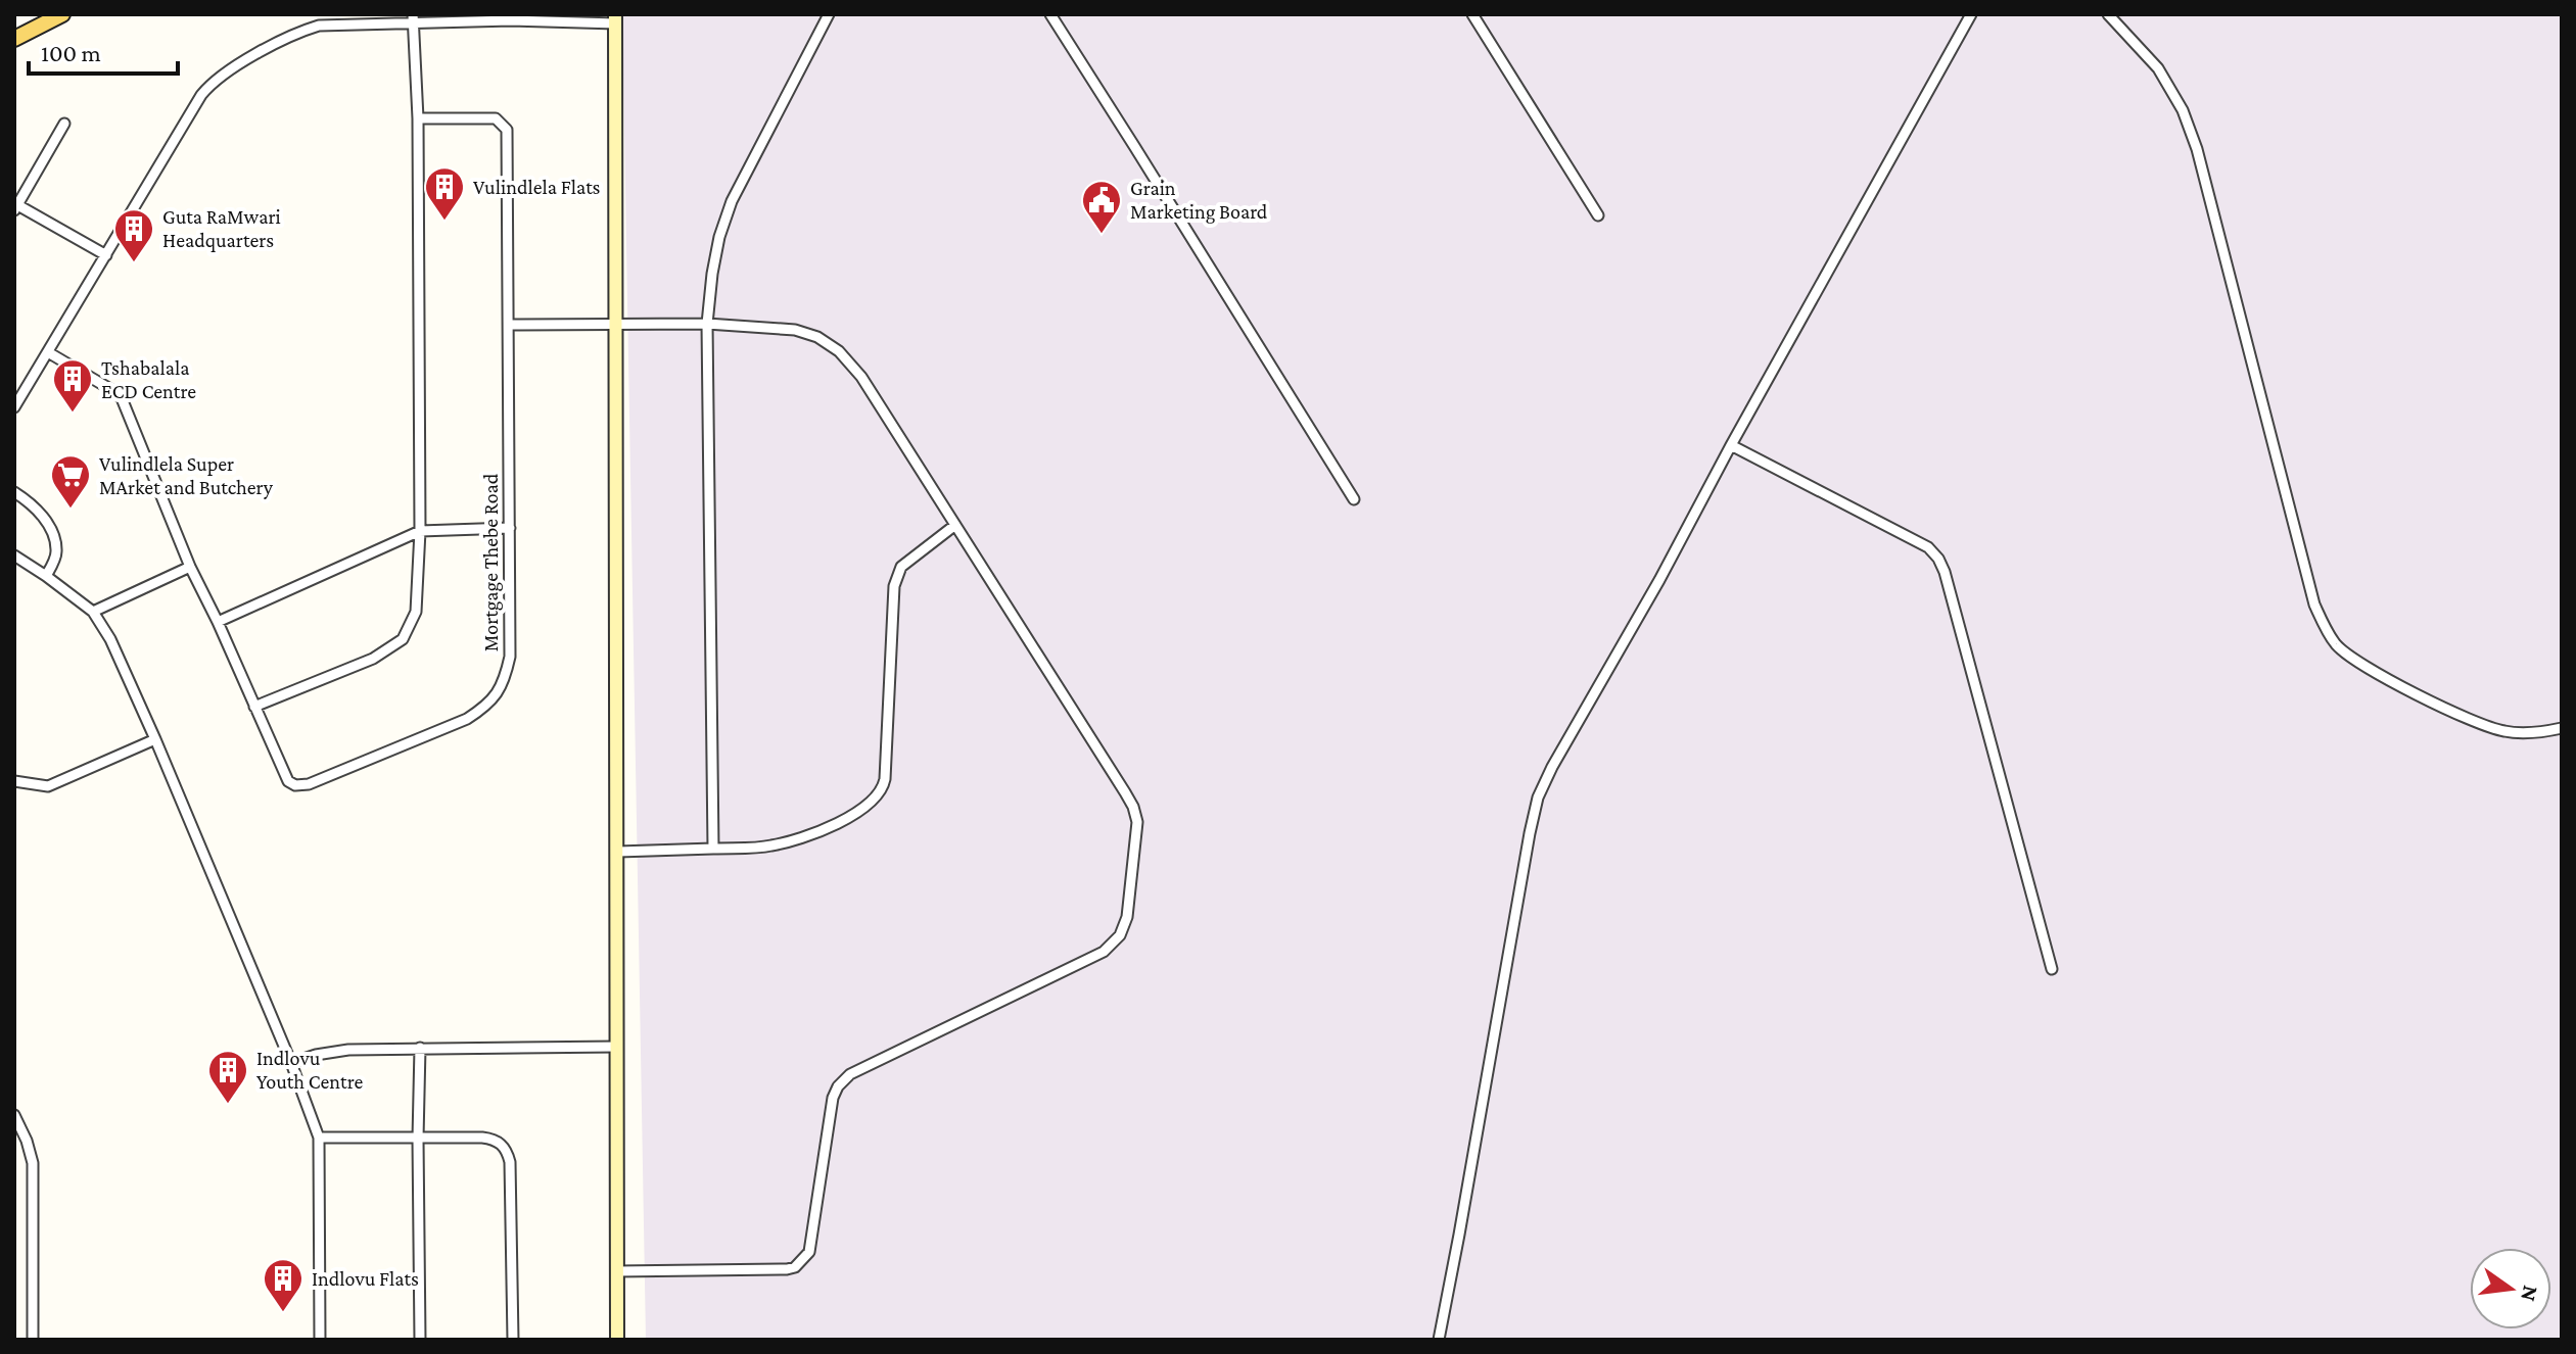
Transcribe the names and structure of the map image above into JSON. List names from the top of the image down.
{
  "streets": {
    "street": ["Mortgage Thebe Road"]
  },
  "places": {
    "building": [
      "Vulindlela Flats",
      "Guta RaMwari Headquarters",
      "Tshabalala ECD Centre",
      "Indlovu Youth Centre",
      "Indlovu Flats"
    ],
    "public building": ["Grain Marketing Board"],
    "supermarket": ["Vulindlela Super MArket and Butchery"]
  },
  "scale_bar": "100 m",
  "north": "right"
}
